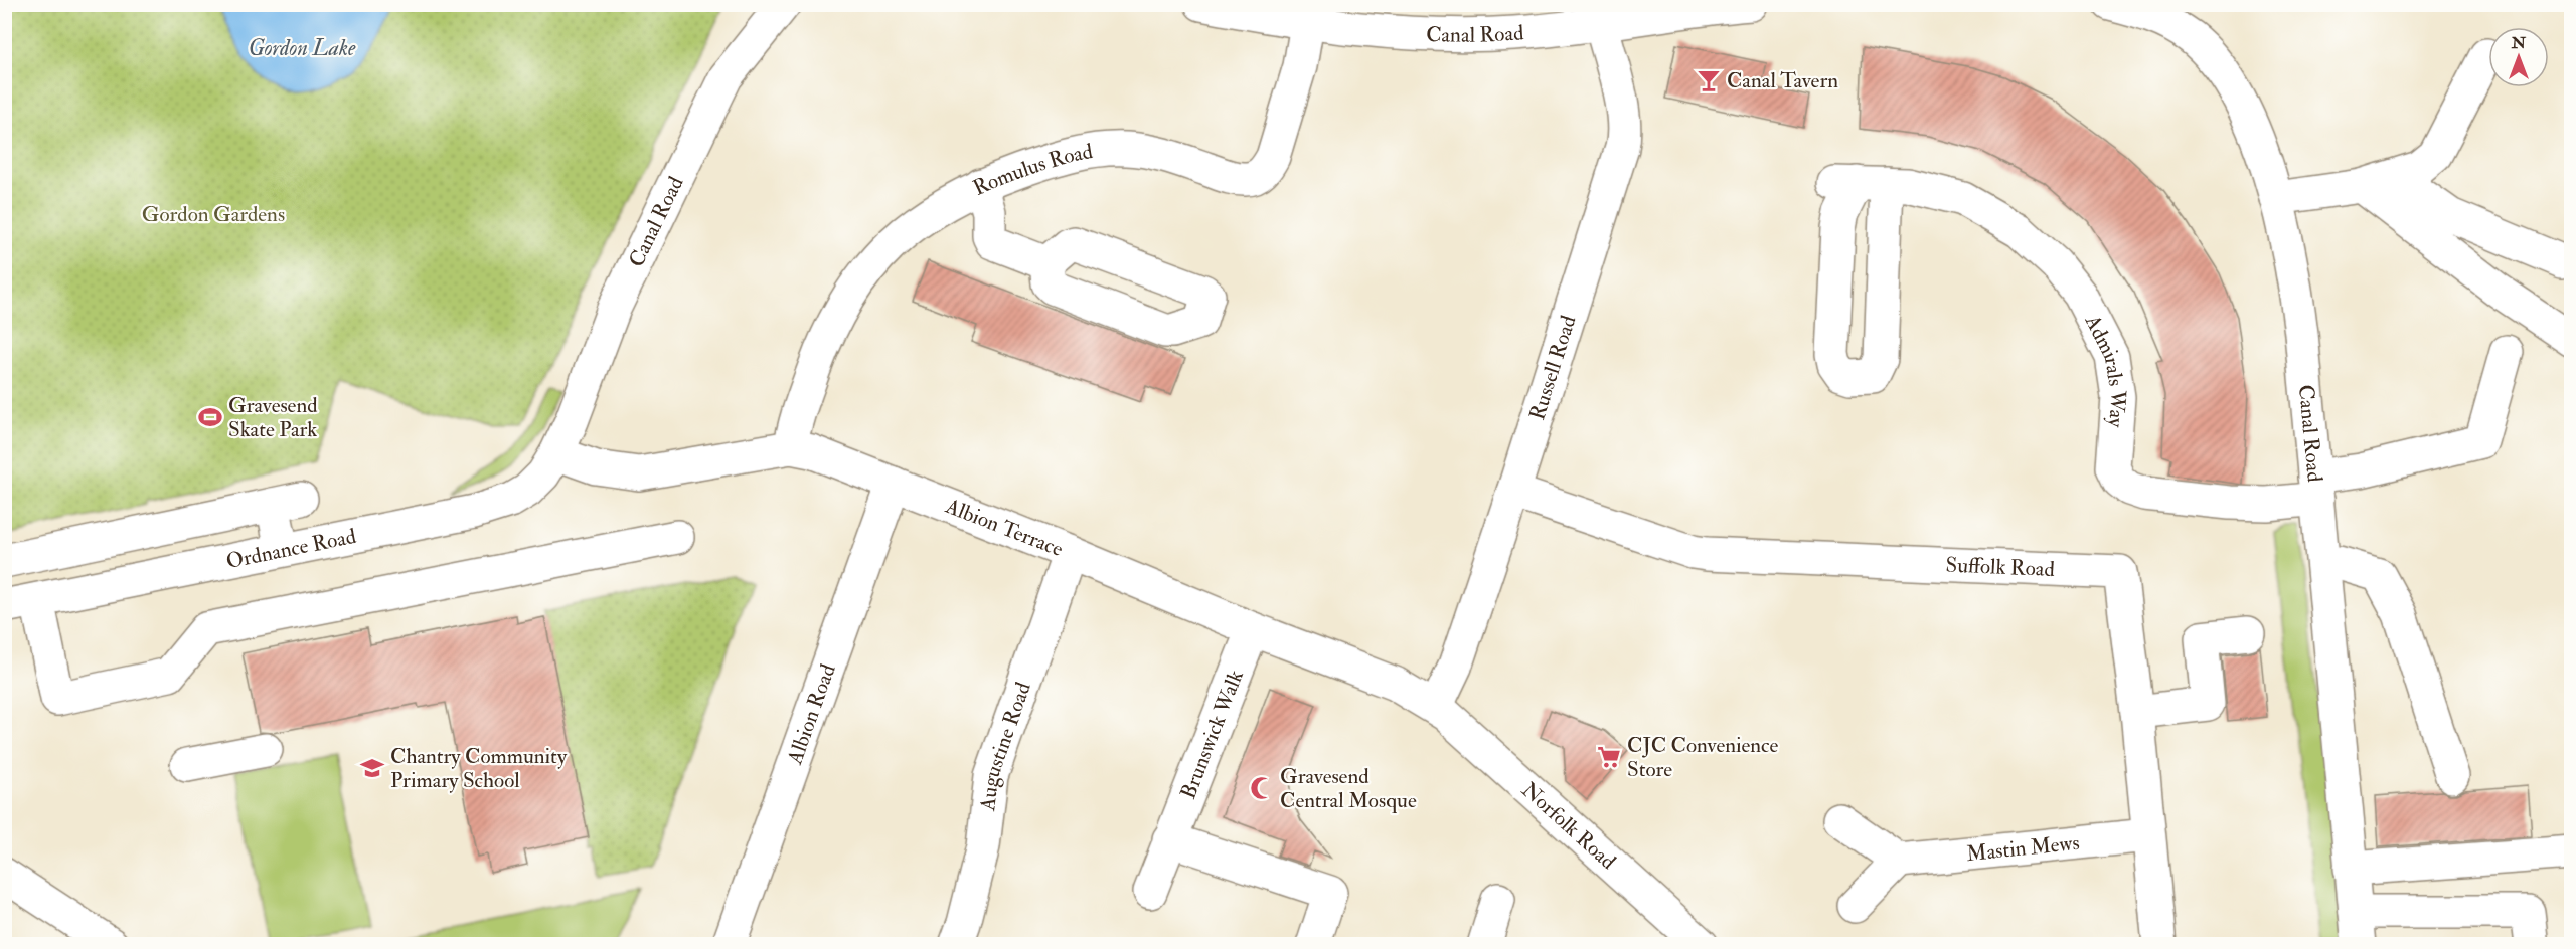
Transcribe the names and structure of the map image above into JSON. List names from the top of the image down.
{
  "streets": {
    "street": [
      "Canal Road",
      "Romulus Road",
      "Russell Road",
      "Admirals Way",
      "Albion Terrace",
      "Ordnance Road",
      "Suffolk Road",
      "Albion Road",
      "Brunswick Walk",
      "Augustine Road",
      "Norfolk Road",
      "Mastin Mews"
    ]
  },
  "crossings": [
    ["Canal Road", "Romulus Road"],
    ["Canal Road", "Russell Road"],
    ["Canal Road", "Admirals Way"],
    ["Canal Road", "Albion Terrace"],
    ["Canal Road", "Ordnance Road"],
    ["Romulus Road", "Albion Terrace"],
    ["Russell Road", "Albion Terrace"],
    ["Russell Road", "Suffolk Road"],
    ["Russell Road", "Norfolk Road"],
    ["Albion Terrace", "Ordnance Road"],
    ["Albion Terrace", "Albion Road"],
    ["Albion Terrace", "Brunswick Walk"],
    ["Albion Terrace", "Augustine Road"],
    ["Albion Terrace", "Norfolk Road"],
    ["Suffolk Road", "Mastin Mews"]
  ],
  "water": ["Gordon Lake"],
  "parks": ["Gordon Gardens"],
  "places": {
    "bar": ["Canal Tavern"],
    "sports": ["Gravesend Skate Park"],
    "supermarket": ["CJC Convenience Store"],
    "school or university": ["Chantry Community Primary School"],
    "mosque": ["Gravesend Central Mosque"]
  },
  "north": "top"
}
